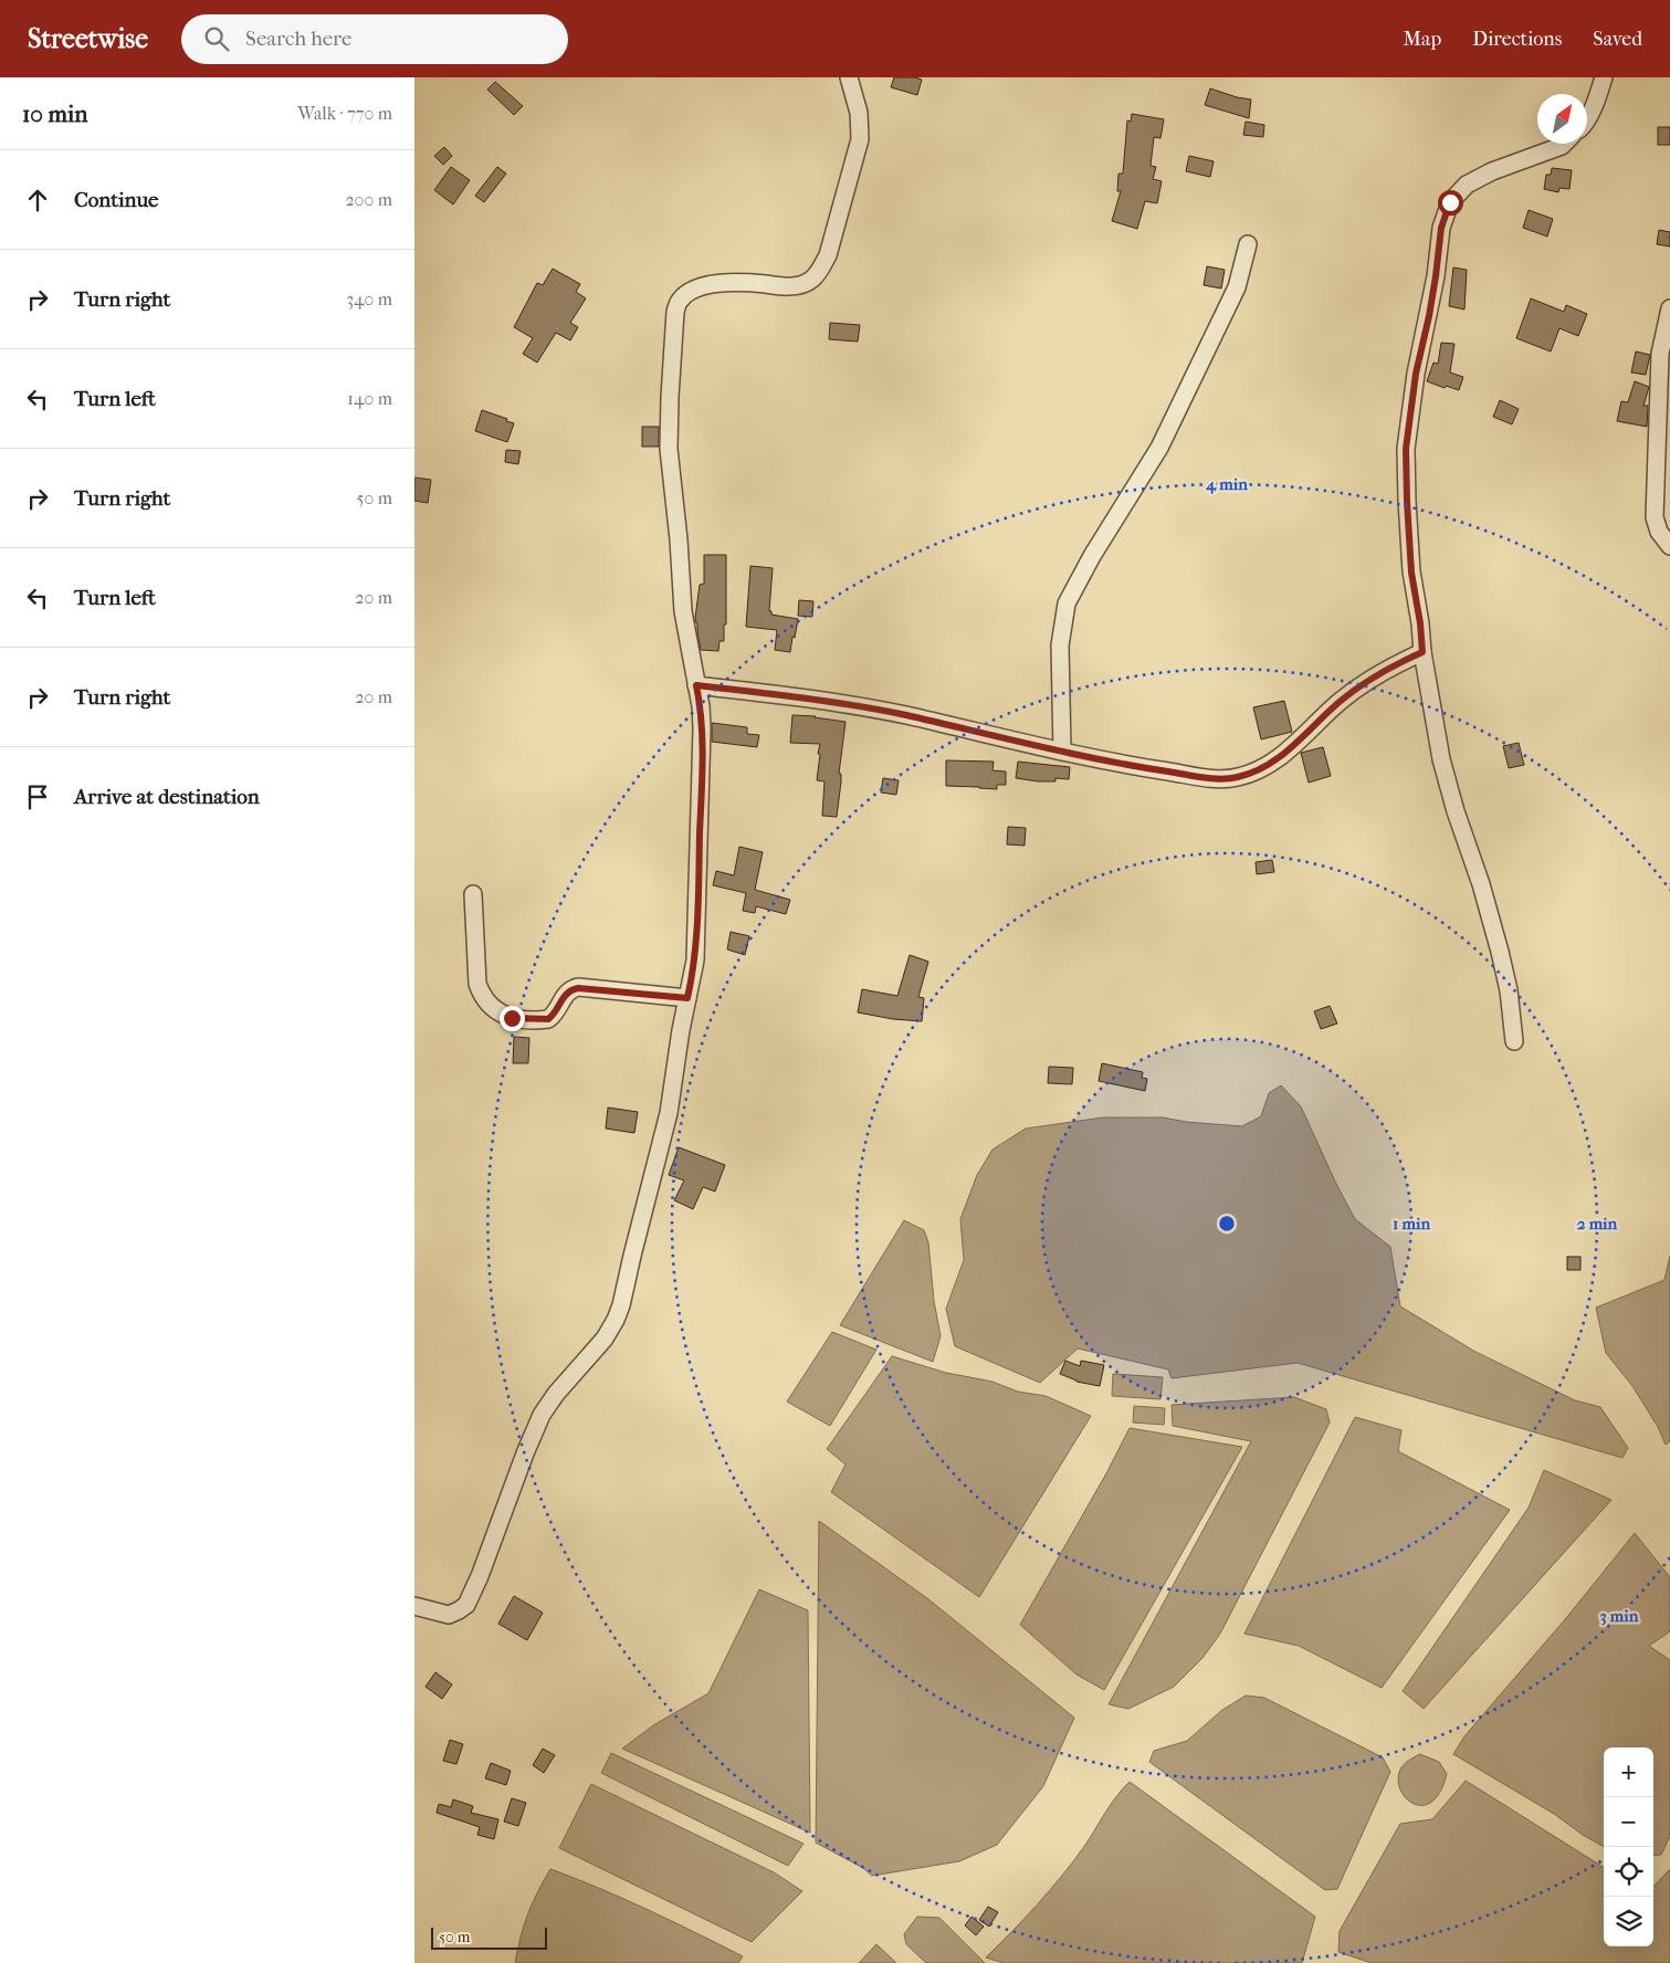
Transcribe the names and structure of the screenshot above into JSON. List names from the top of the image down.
{
  "scale_bar": "50 m",
  "north": "top right",
  "page": {
    "header": "Streetwise",
    "search": "Search here",
    "nav": ["Map", "Directions", "Saved"],
    "heading": ["10 min", "Walk · 770 m"],
    "list": [
      ["Continue", "200 m"],
      ["Turn right", "340 m"],
      ["Turn left", "140 m"],
      ["Turn right", "50 m"],
      ["Turn left", "20 m"],
      ["Turn right", "20 m"],
      "Arrive at destination"
    ],
    "map_buttons": ["+", "−"],
    "scale": "50 m"
  },
  "rings": [
    "4 min",
    "1 min",
    "2 min",
    "3 min"
  ]
}
